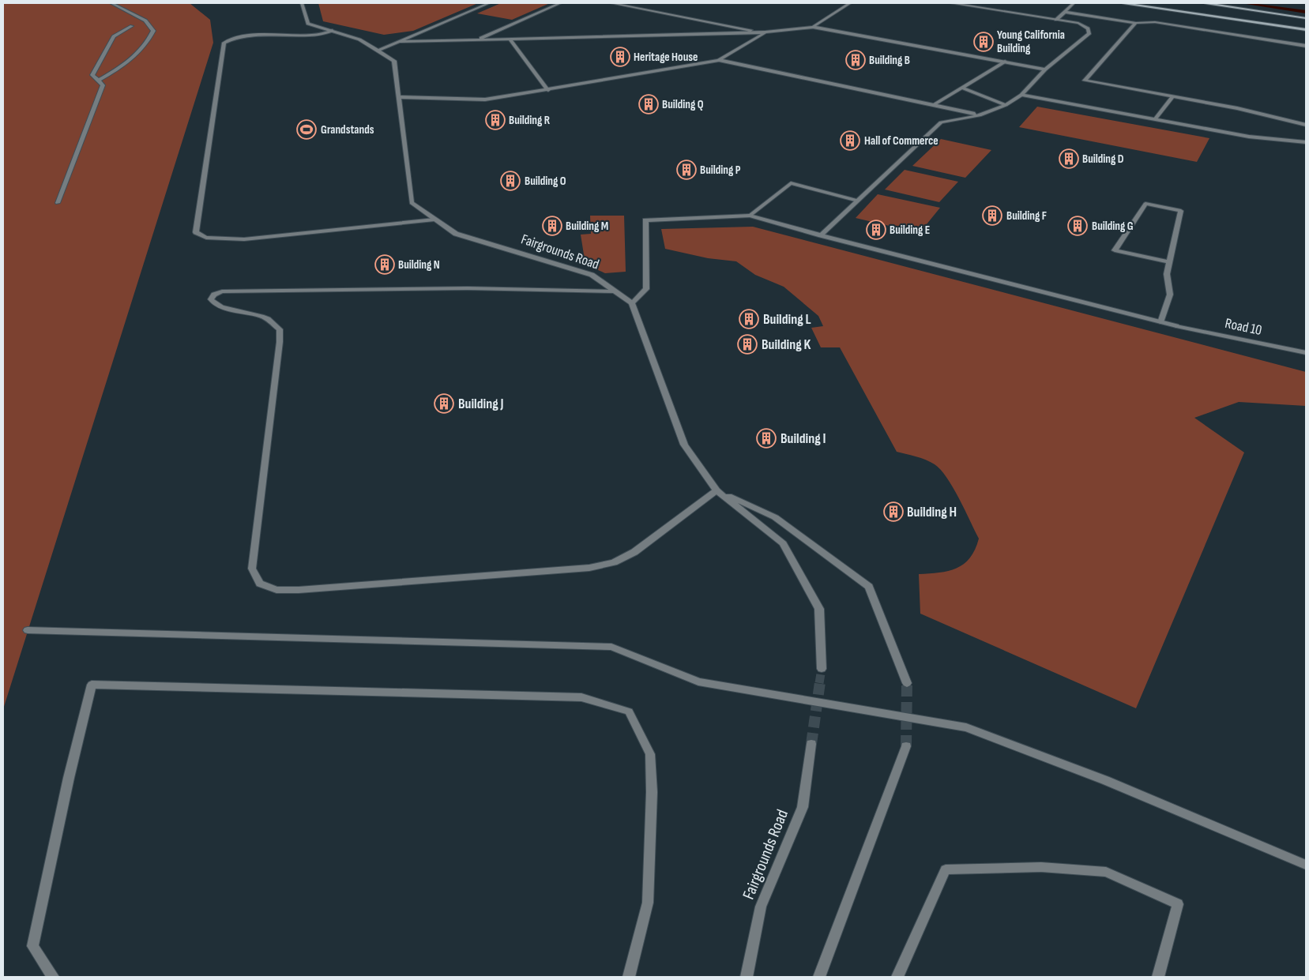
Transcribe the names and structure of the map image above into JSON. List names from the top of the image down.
{
  "streets": {
    "street": ["Fairgrounds Road", "Road 10"]
  },
  "crossings": [
    ["Fairgrounds Road", "Road 10"]
  ],
  "places": {
    "building": [
      "Young California Building",
      "Heritage House",
      "Building B",
      "Building Q",
      "Building R",
      "Hall of Commerce",
      "Building D",
      "Building P",
      "Building O",
      "Building F",
      "Building M",
      "Building G",
      "Building E",
      "Building N",
      "Building L",
      "Building K",
      "Building J",
      "Building I",
      "Building H"
    ],
    "sports": ["Grandstands"]
  }
}
